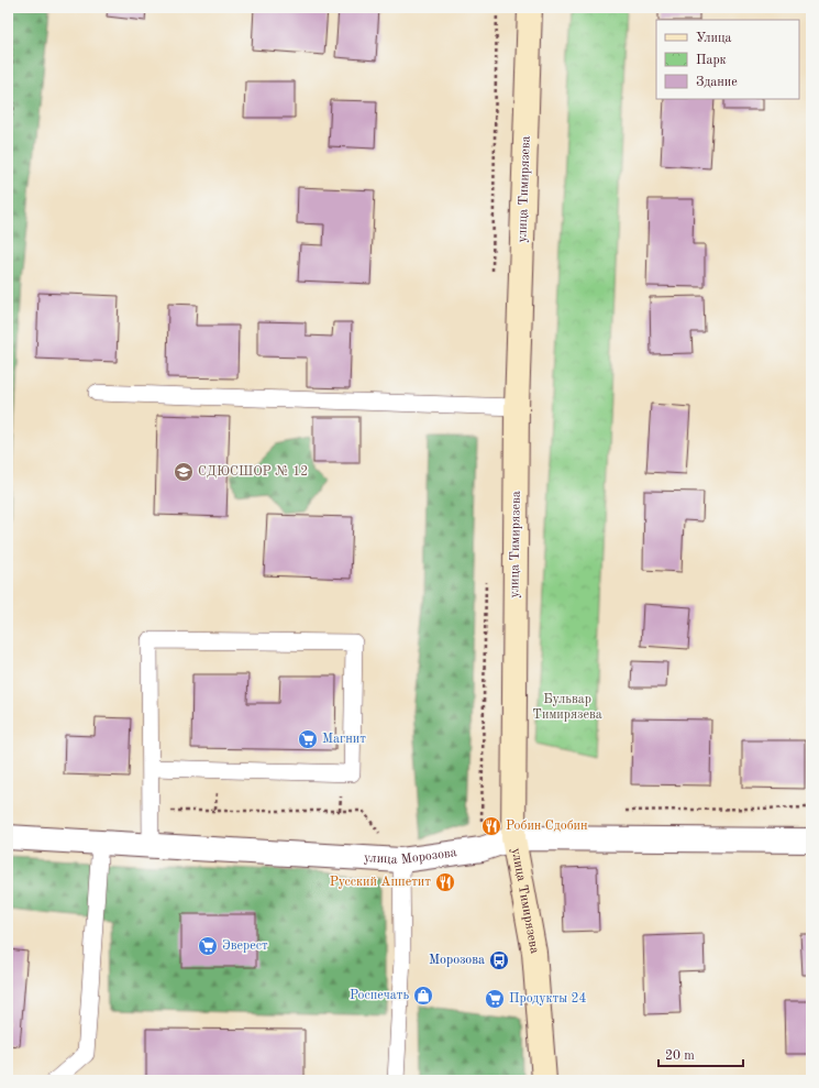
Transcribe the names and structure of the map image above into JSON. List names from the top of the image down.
{
  "streets": {
    "main road": ["улица Тимирязева"],
    "street": ["улица Морозова"]
  },
  "crossings": [
    ["улица Тимирязева", "улица Морозова"]
  ],
  "parks": ["Бульвар Тимирязева"],
  "places": {
    "school or university": ["СДЮСШОР № 12"],
    "supermarket": ["Магнит", "Эверест", "Продукты 24"],
    "restaurant": ["Робин Сдобин", "Русский Аппетит"],
    "bus stop": ["Морозова"],
    "shop": ["Роспечать"]
  },
  "legend": ["Улица", "Парк", "Здание"],
  "scale_bar": "20 m"
}
